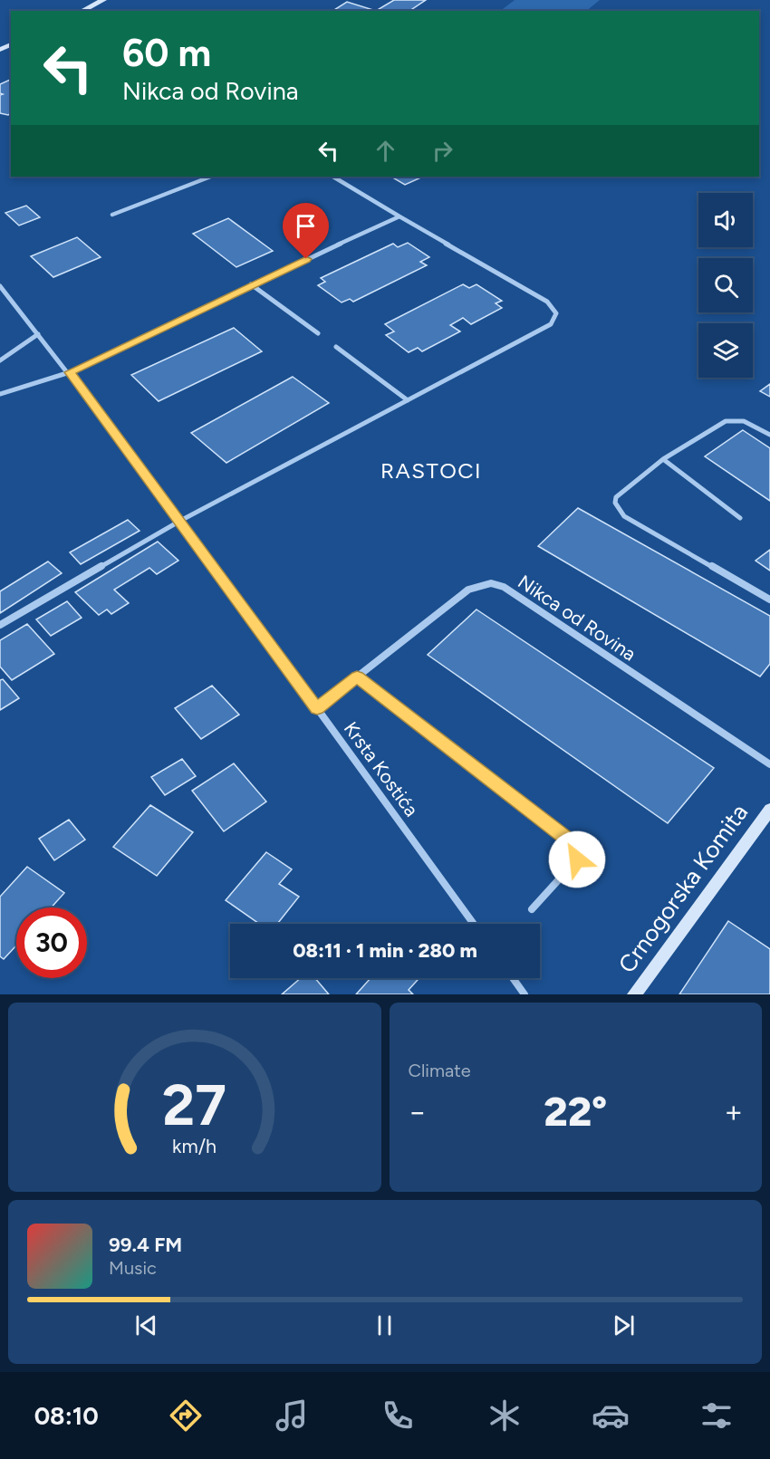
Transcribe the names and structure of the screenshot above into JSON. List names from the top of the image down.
{
  "streets": {
    "street": ["Nikca od Rovina", "Krsta Kostića", "Crnogorska Komita"]
  },
  "crossings": [
    ["Nikca od Rovina", "Krsta Kostića"]
  ],
  "districts": ["RASTOCI"],
  "page": {
    "turn": ["60 m", "Nikca od Rovina"],
    "limit": "30",
    "trip": "08:11 · 1 min · 280 m",
    "tile": "Climate",
    "heat": ["−", "22°", "+"],
    "song": ["99.4 FM", "Music"],
    "tabs": "08:10",
    "gauge": ["27", "km/h"]
  }
}
